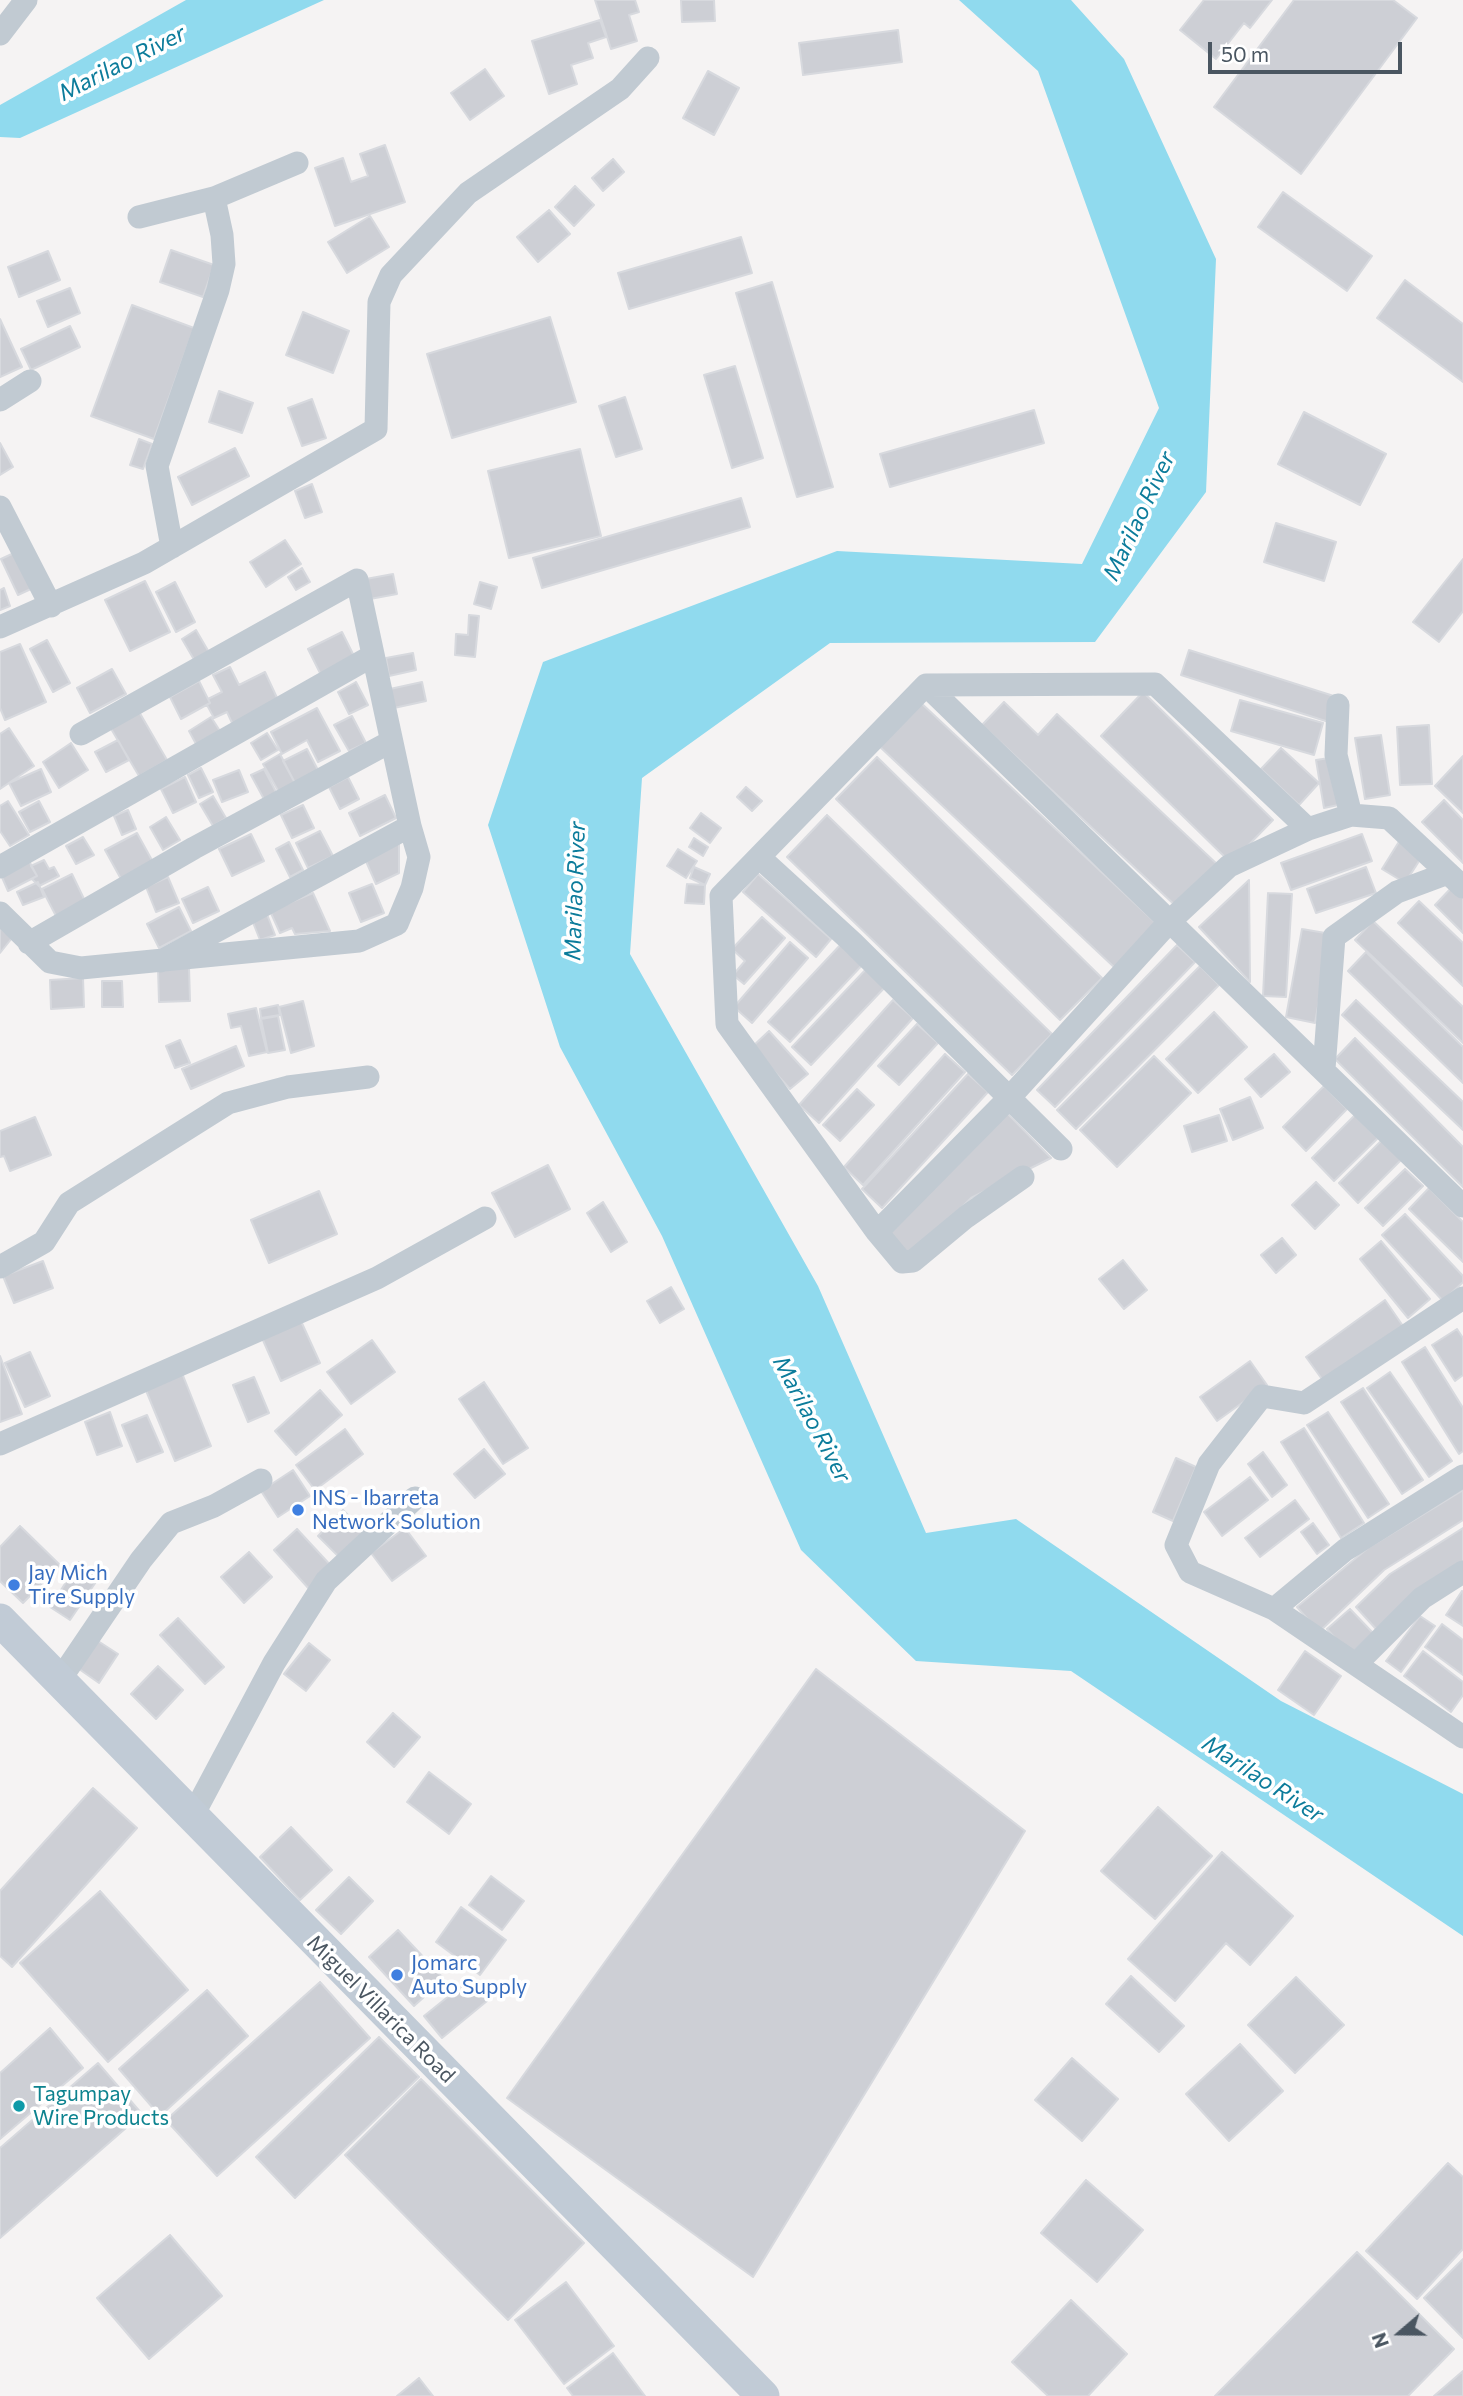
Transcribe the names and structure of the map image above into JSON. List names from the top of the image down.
{
  "streets": {
    "main road": ["Miguel Villarica Road"]
  },
  "water": ["Marilao River"],
  "places": [
    "INS - Ibarreta Network Solution",
    "Jay Mich Tire Supply",
    "Jomarc Auto Supply",
    "Tagumpay Wire Products"
  ],
  "scale_bar": "50 m",
  "north": "left"
}
